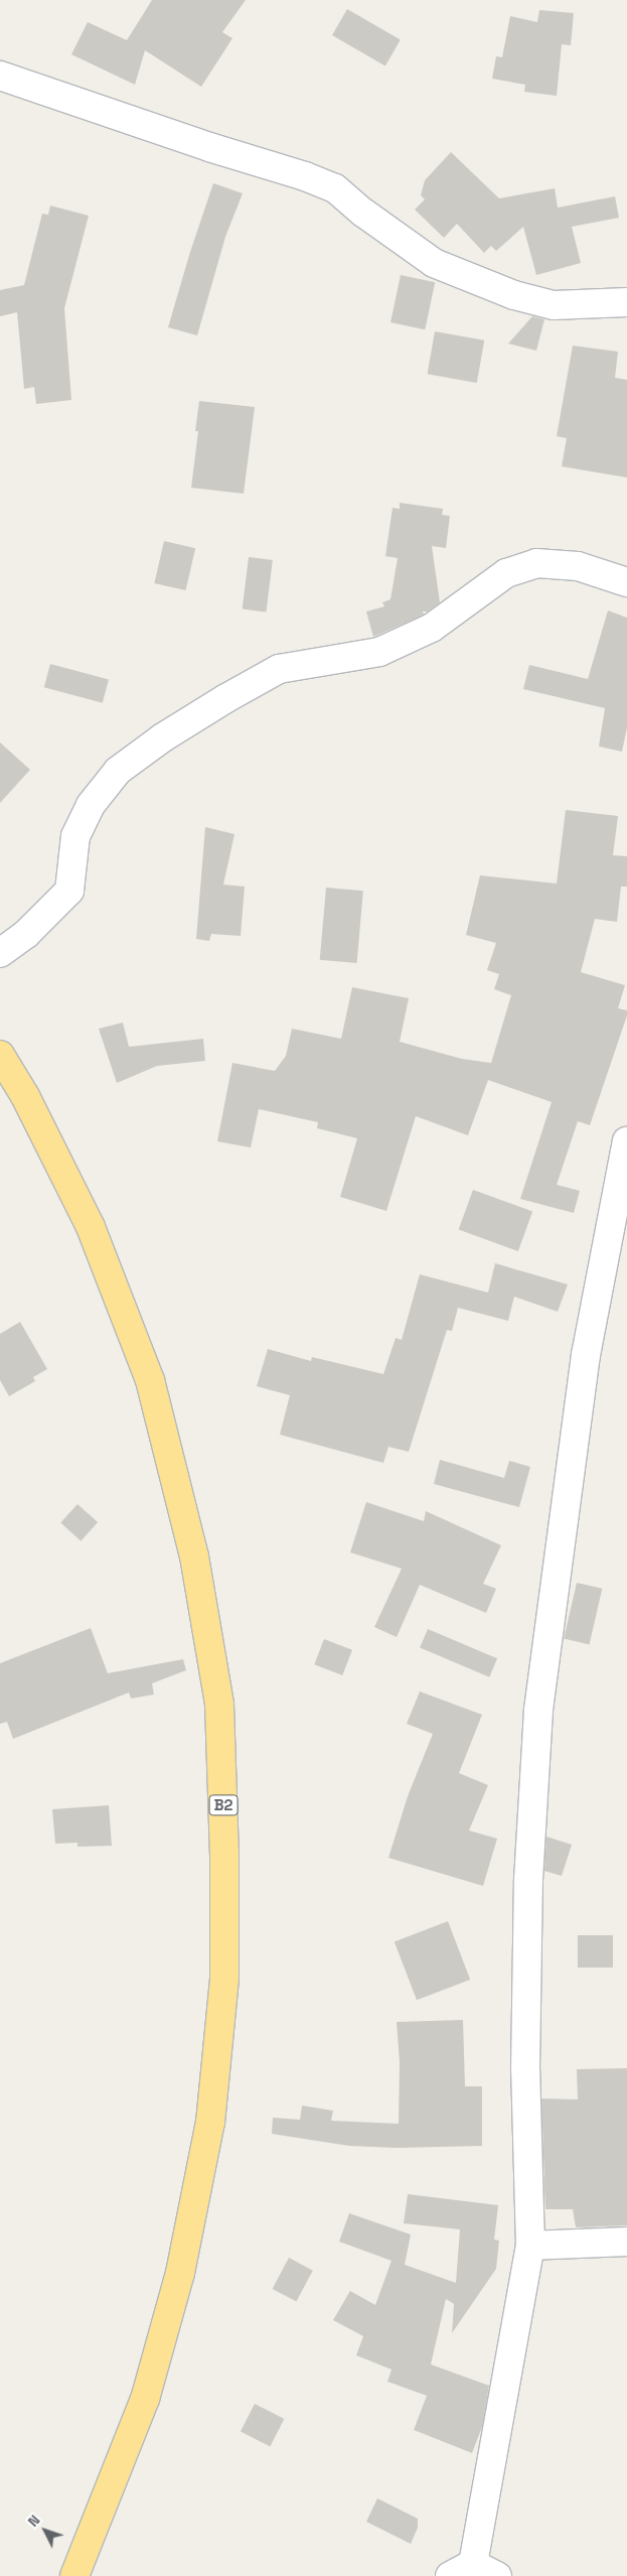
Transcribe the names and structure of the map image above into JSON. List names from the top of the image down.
{
  "streets": {
    "highway": ["B2"]
  },
  "north": "top left"
}
